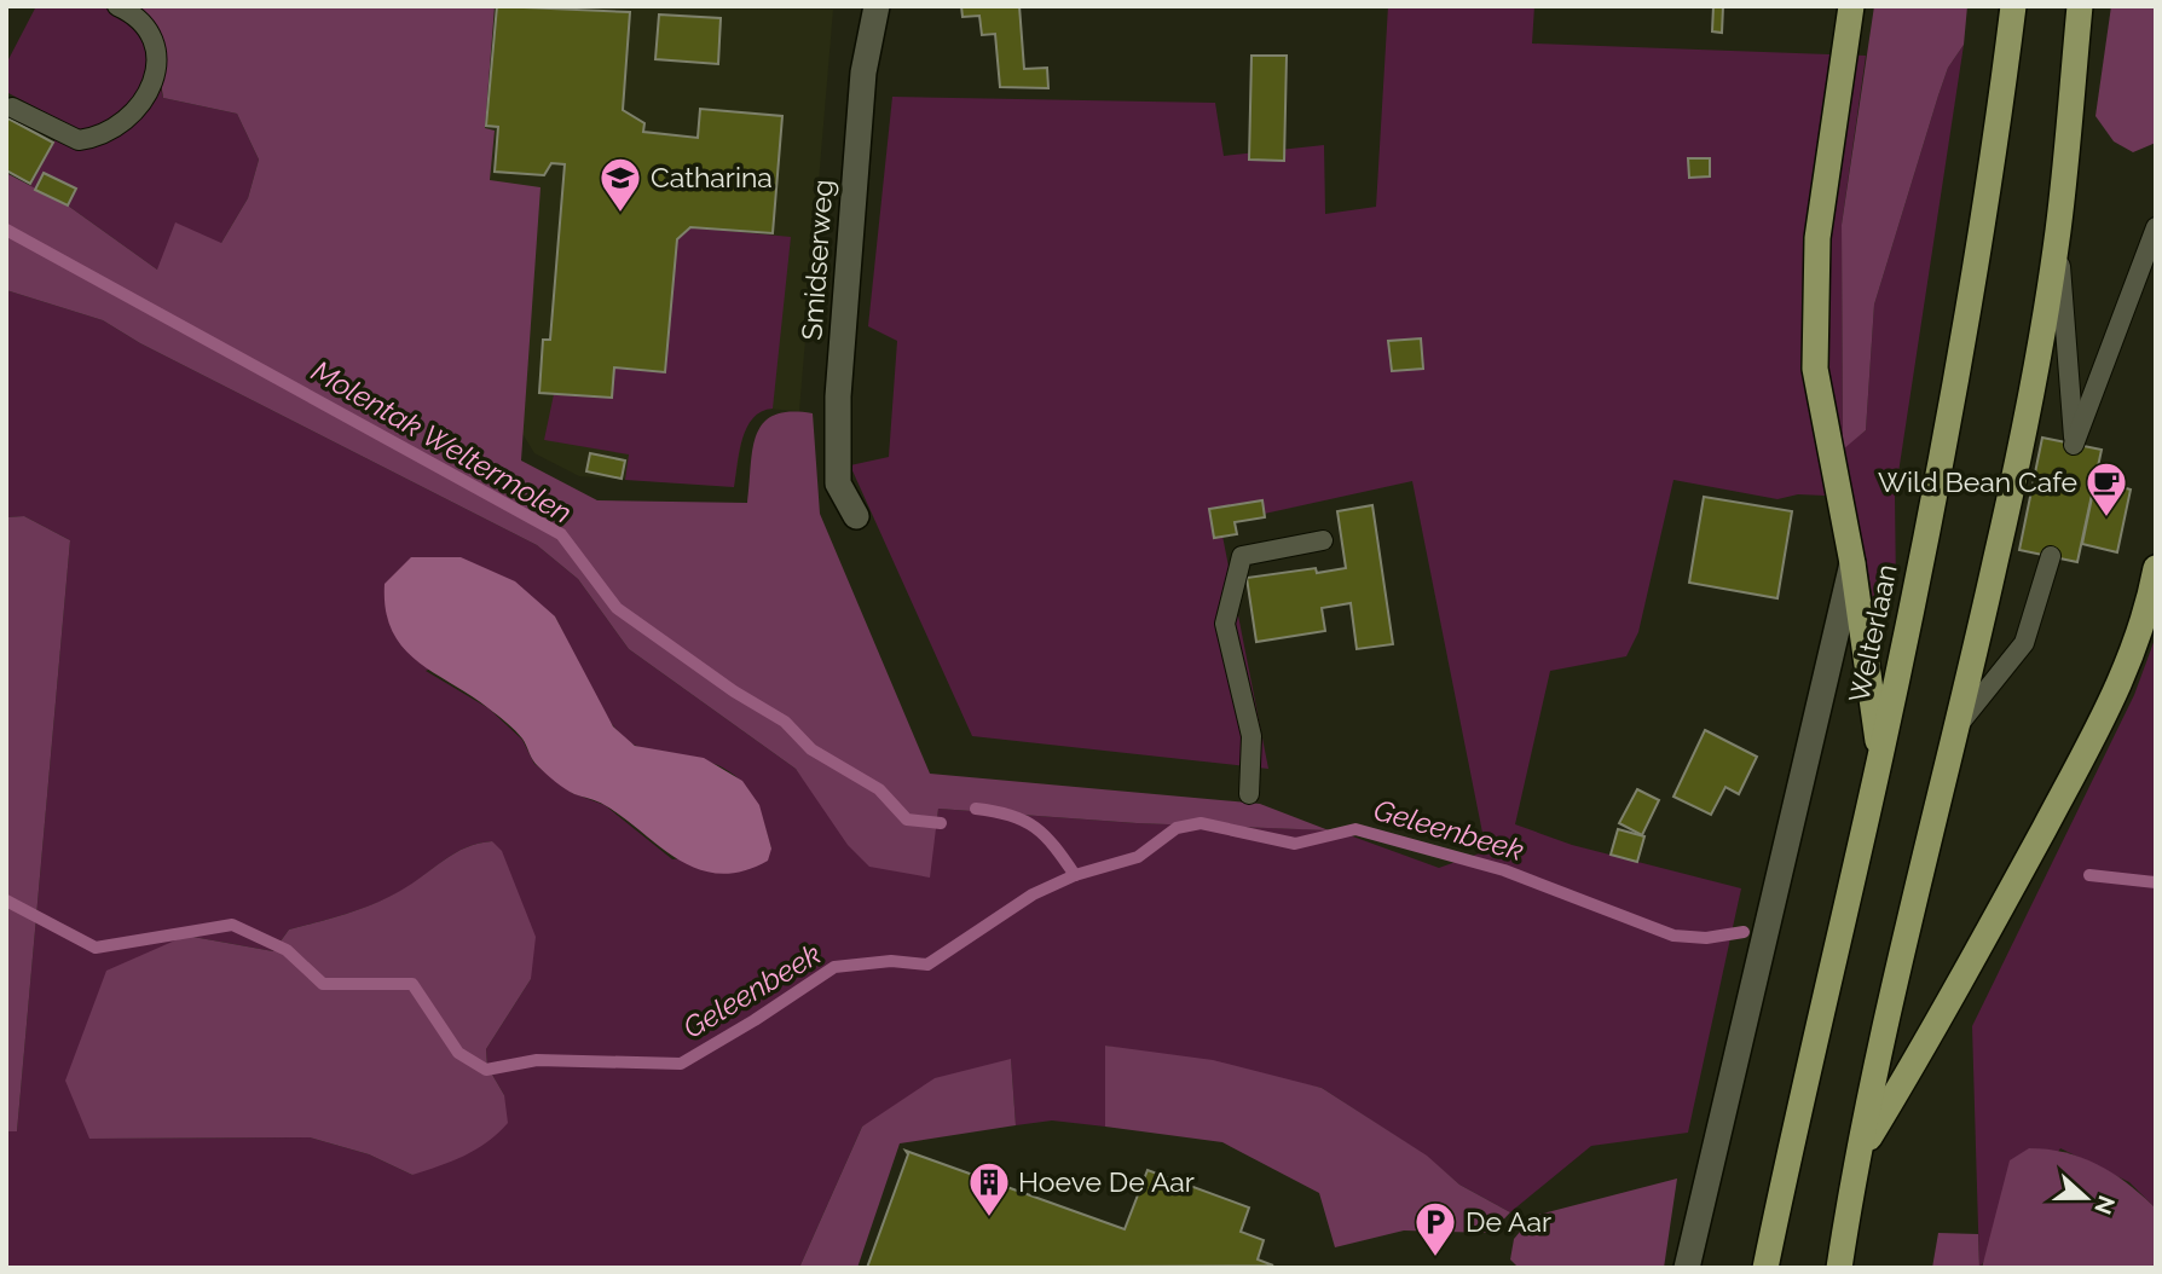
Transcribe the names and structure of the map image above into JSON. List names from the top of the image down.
{
  "streets": {
    "main road": ["Welterlaan"],
    "street": ["Smidserweg"]
  },
  "water": ["Molentak Weltermolen", "Geleenbeek"],
  "places": {
    "school or university": ["Catharina"],
    "cafe": ["Wild Bean Cafe"],
    "building": ["Hoeve De Aar"],
    "parking": ["De Aar"]
  },
  "north": "right"
}
